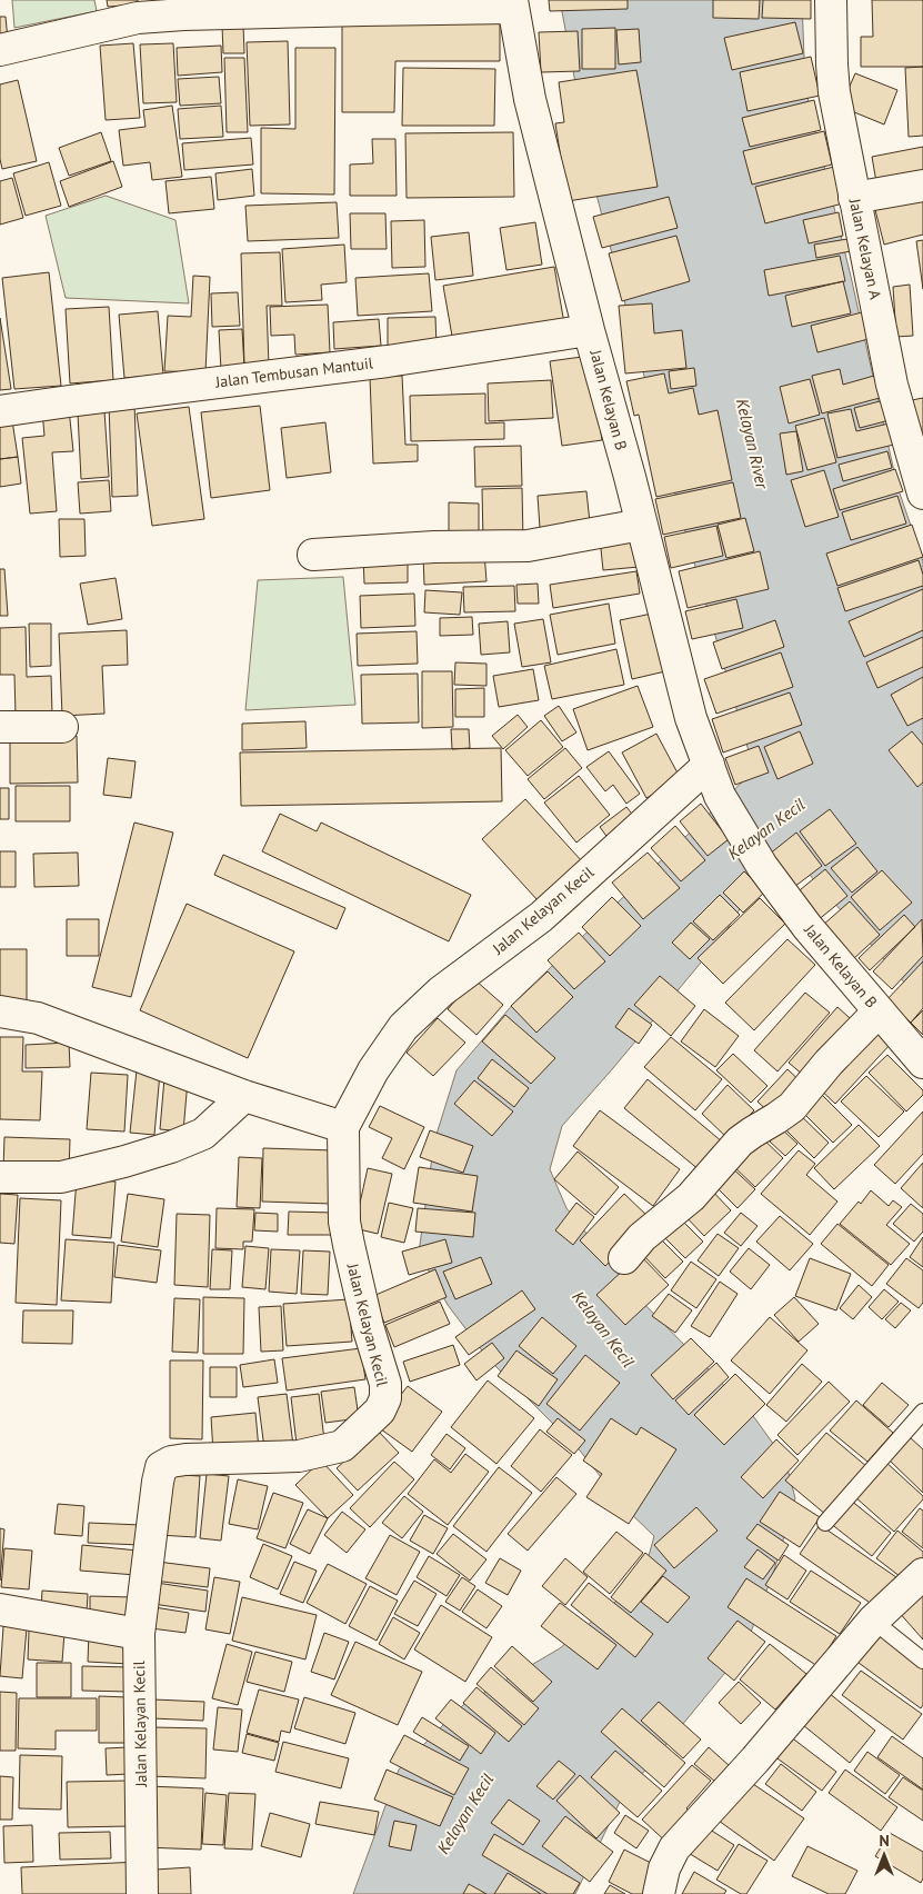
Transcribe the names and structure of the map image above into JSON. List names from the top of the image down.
{
  "streets": {
    "street": [
      "Jalan Kelayan A",
      "Jalan Tembusan Mantuil",
      "Jalan Kelayan B",
      "Jalan Kelayan Kecil"
    ]
  },
  "crossings": [
    ["Jalan Tembusan Mantuil", "Jalan Kelayan B"],
    ["Jalan Kelayan B", "Jalan Kelayan Kecil"]
  ],
  "water": ["Kelayan River", "Kelayan Kecil"],
  "north": "top"
}
